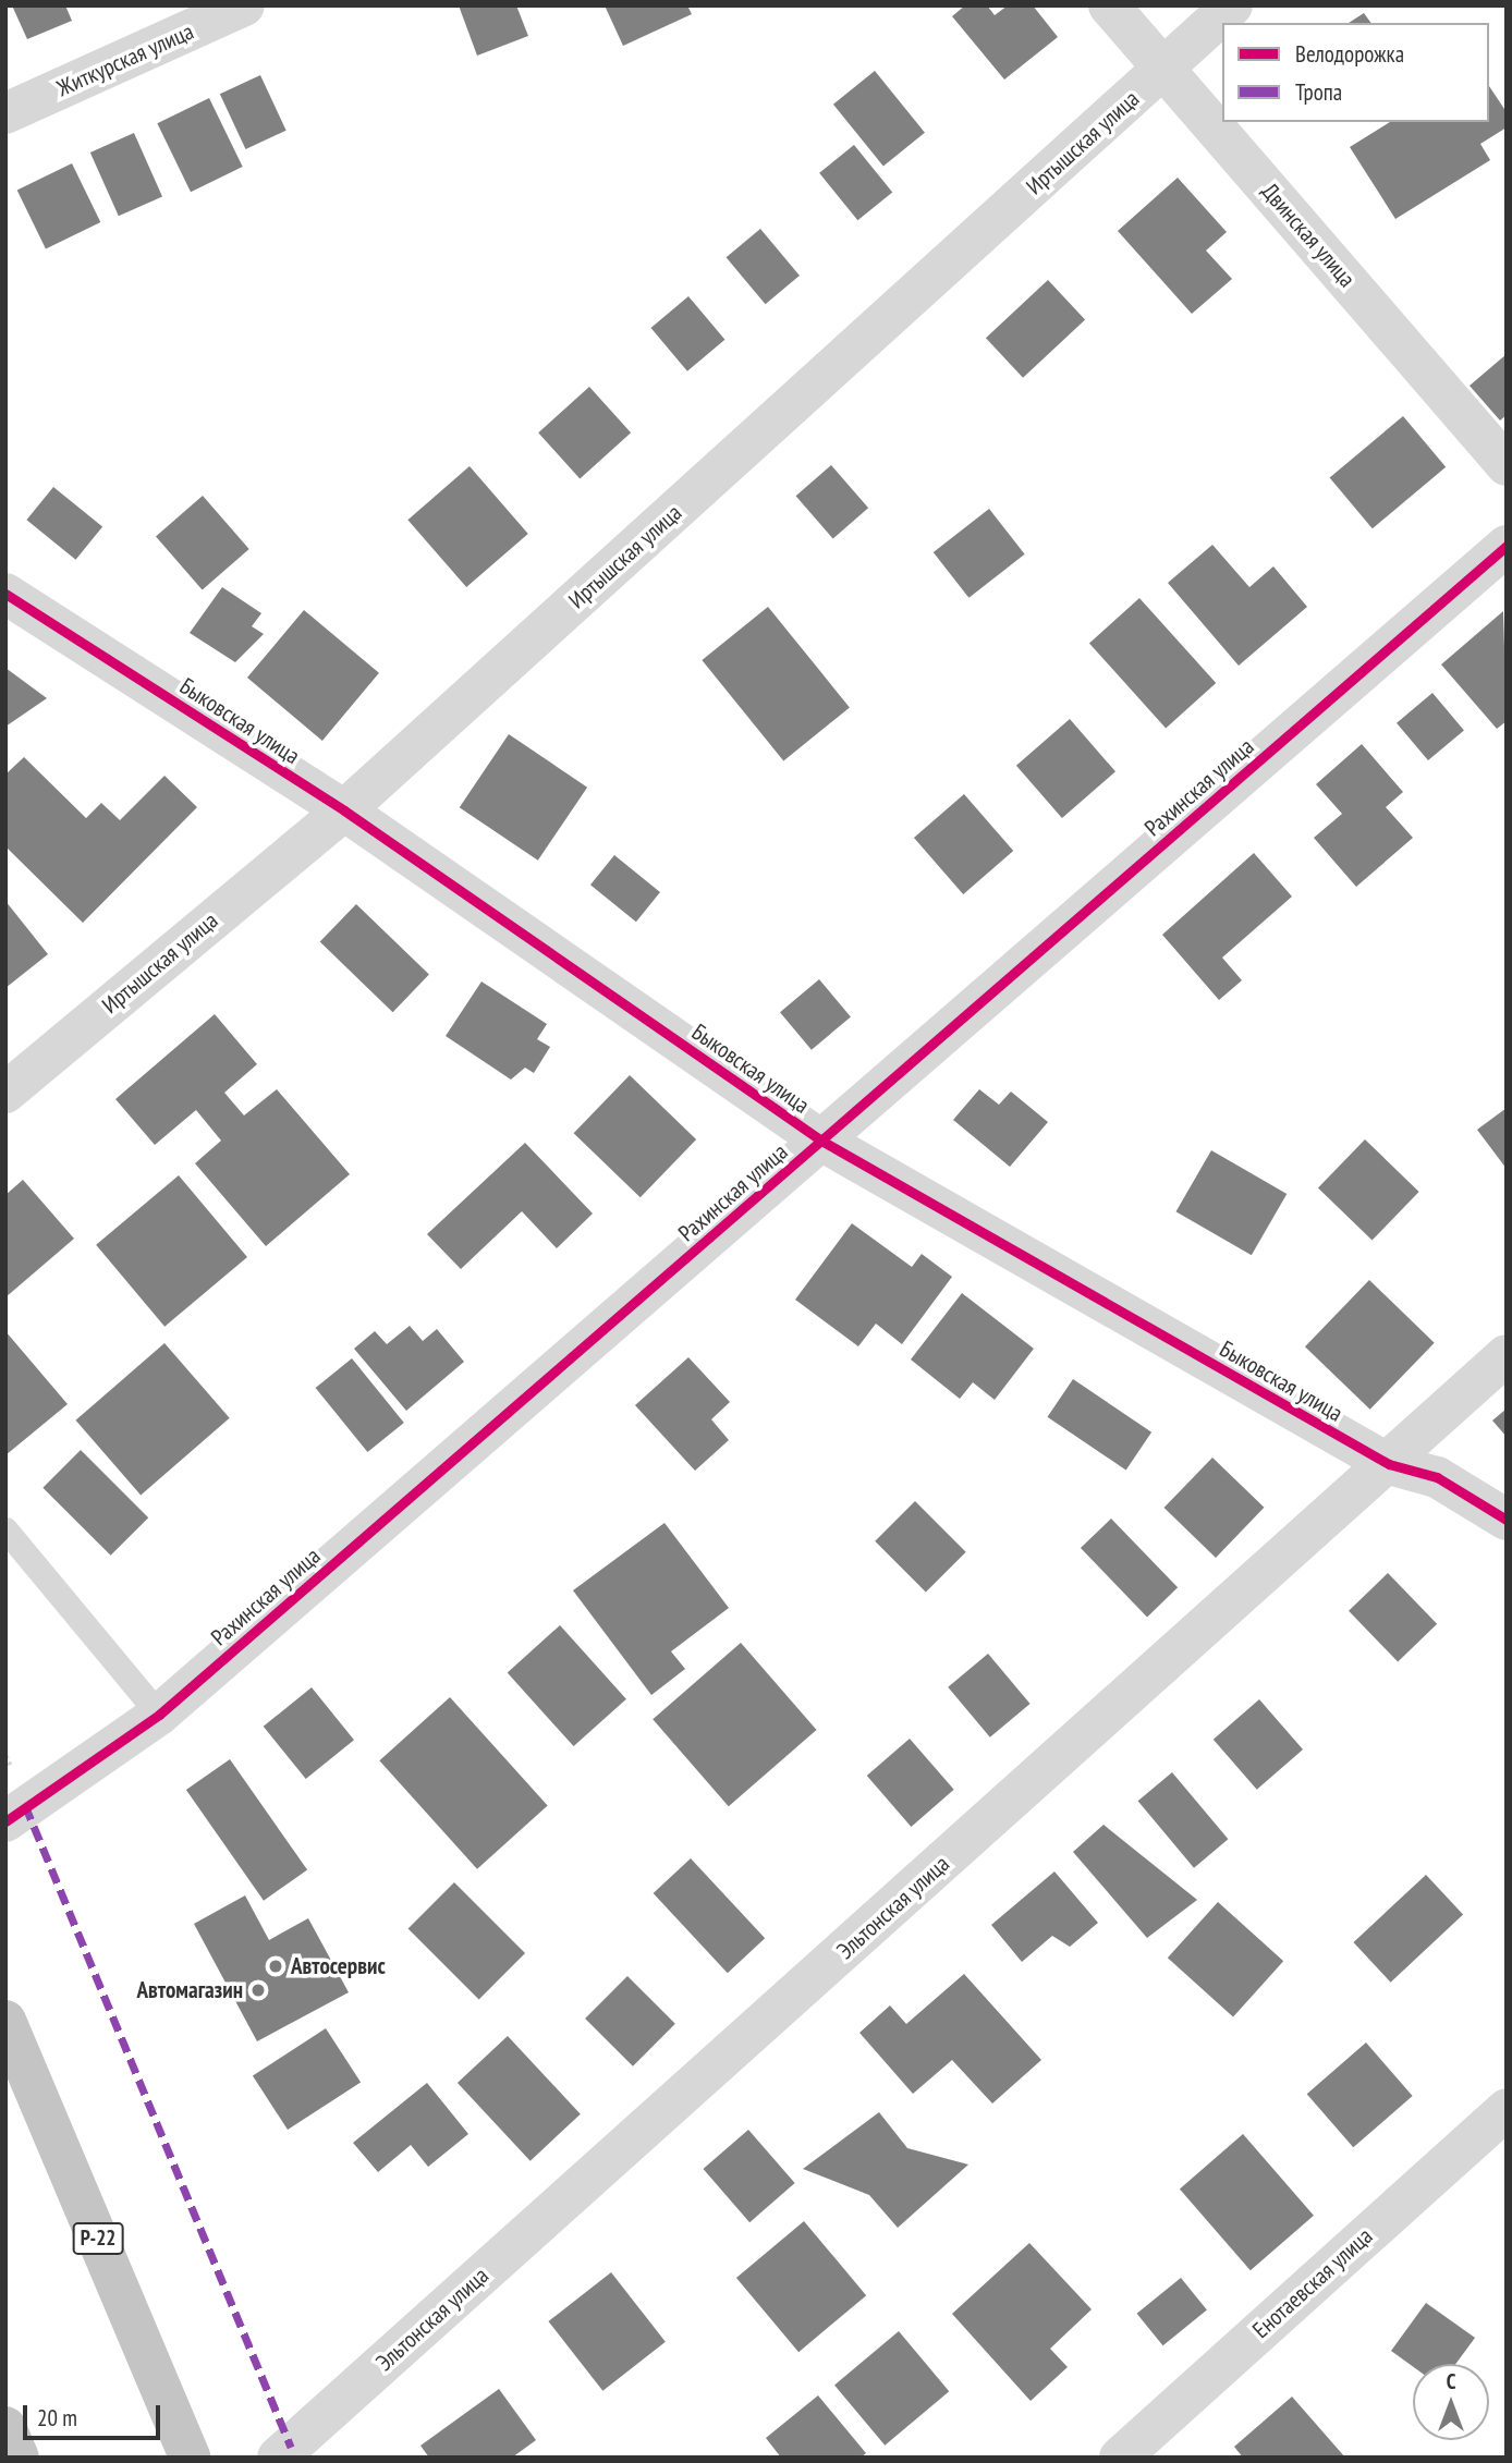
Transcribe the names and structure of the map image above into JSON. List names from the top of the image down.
{
  "streets": {
    "highway": ["Р-22"],
    "street": [
      "Житкурская улица",
      "Иртышская улица",
      "Двинская улица",
      "Быковская улица",
      "Рахинская улица",
      "Эльтонская улица",
      "Енотаевская улица"
    ]
  },
  "crossings": [
    ["Иртышская улица", "Двинская улица"],
    ["Иртышская улица", "Быковская улица"],
    ["Быковская улица", "Рахинская улица"],
    ["Быковская улица", "Эльтонская улица"]
  ],
  "places": ["Автосервис", "Автомагазин"],
  "legend": ["Велодорожка", "Тропа"],
  "scale_bar": "20 m",
  "north": "top"
}
